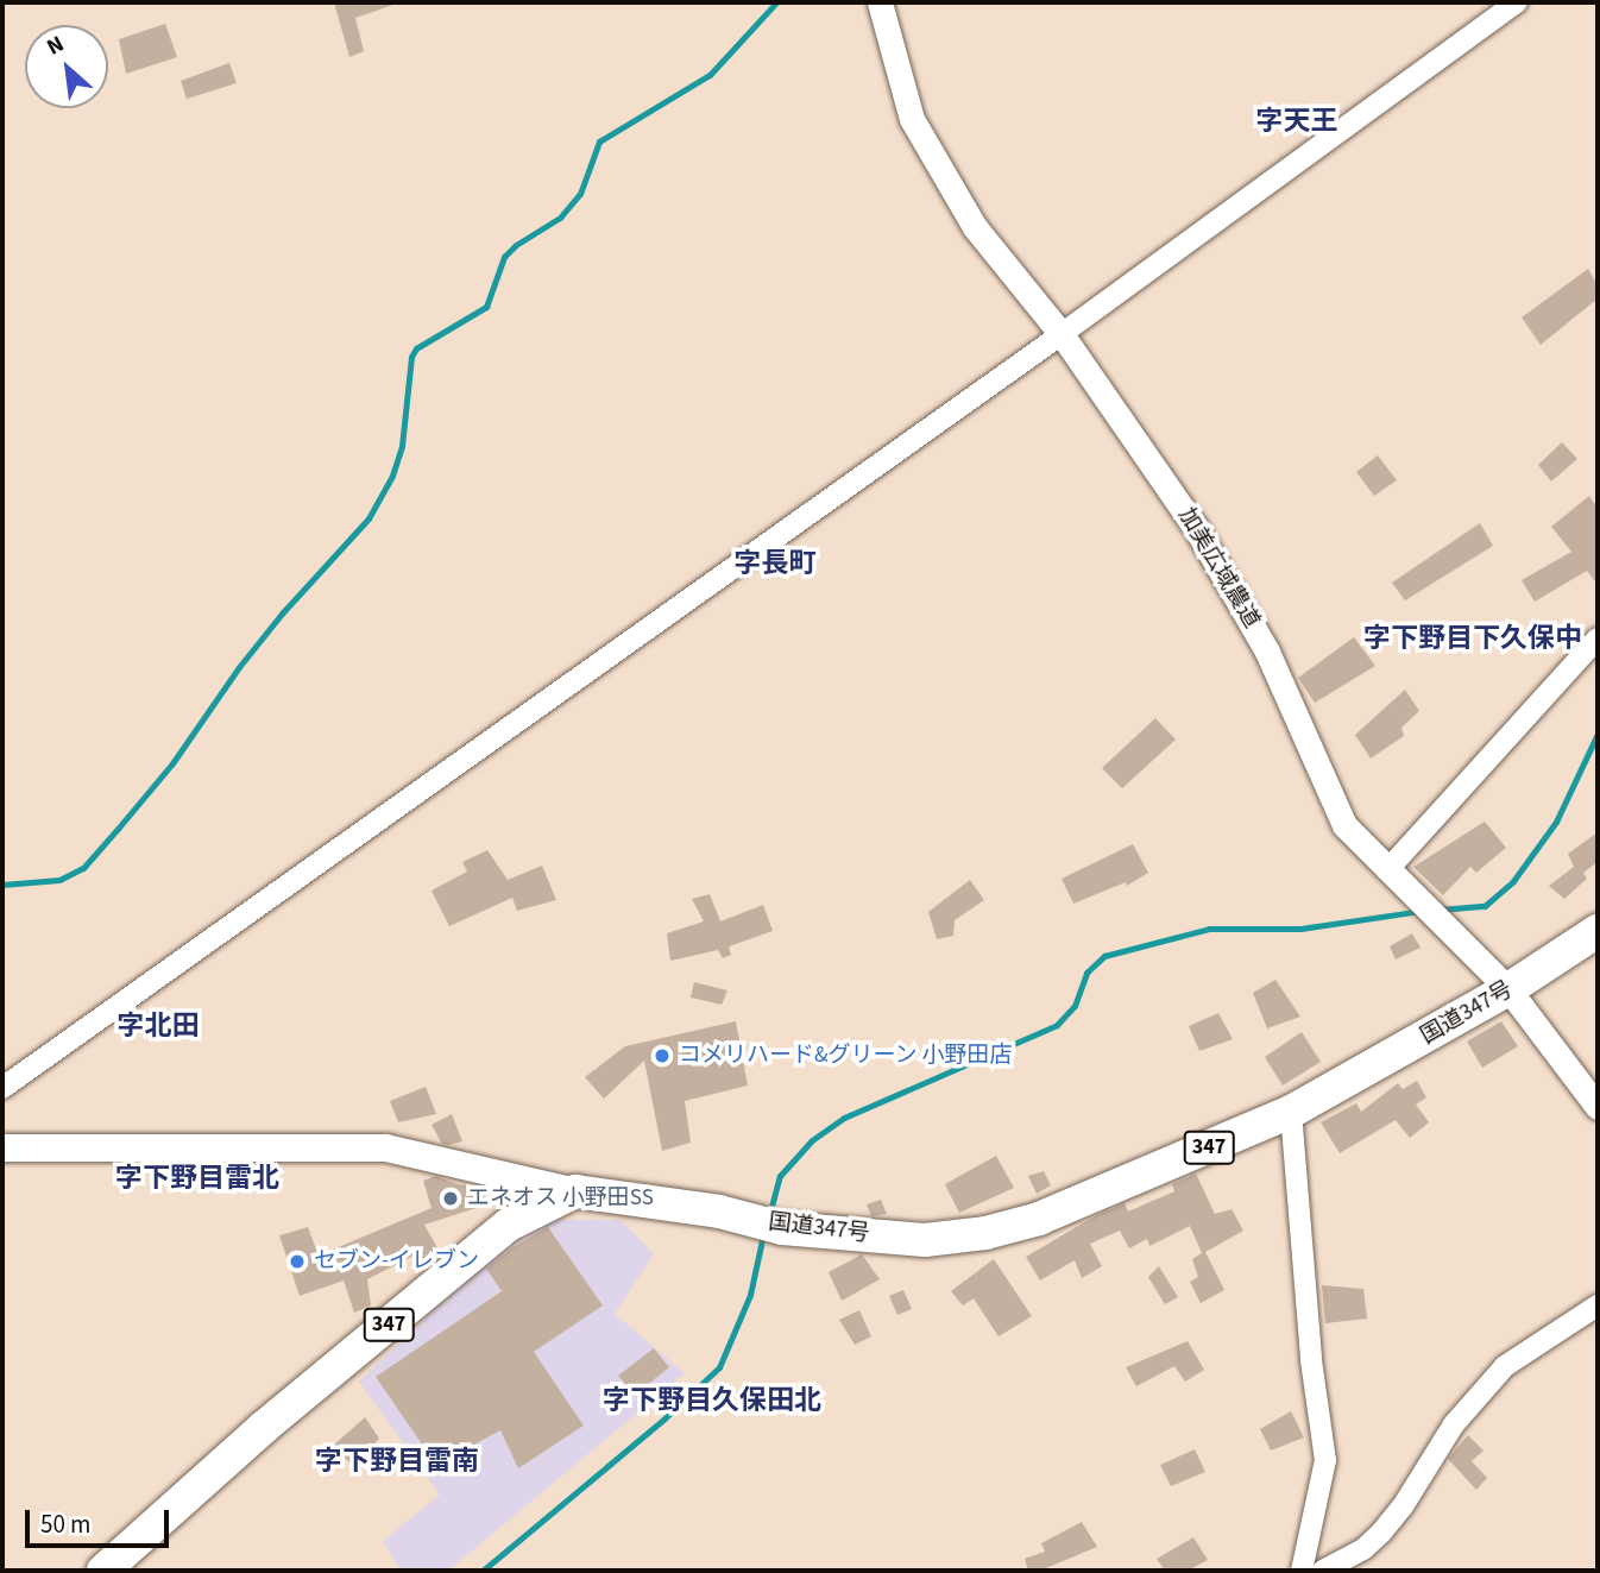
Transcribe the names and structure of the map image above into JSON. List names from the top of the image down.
{
  "streets": {
    "highway": ["国道347号", "347"],
    "street": ["加美広域農道"]
  },
  "crossings": [
    ["加美広域農道", "国道347号"],
    ["国道347号", "347"]
  ],
  "districts": [
    "字天王",
    "字長町",
    "字下野目下久保中",
    "字北田",
    "字下野目雷北",
    "字下野目久保田北",
    "字下野目雷南"
  ],
  "places": ["コメリハード&グリーン 小野田店", "エネオス 小野田SS", "セブン-イレブン"],
  "scale_bar": "50 m",
  "north": "top left"
}
